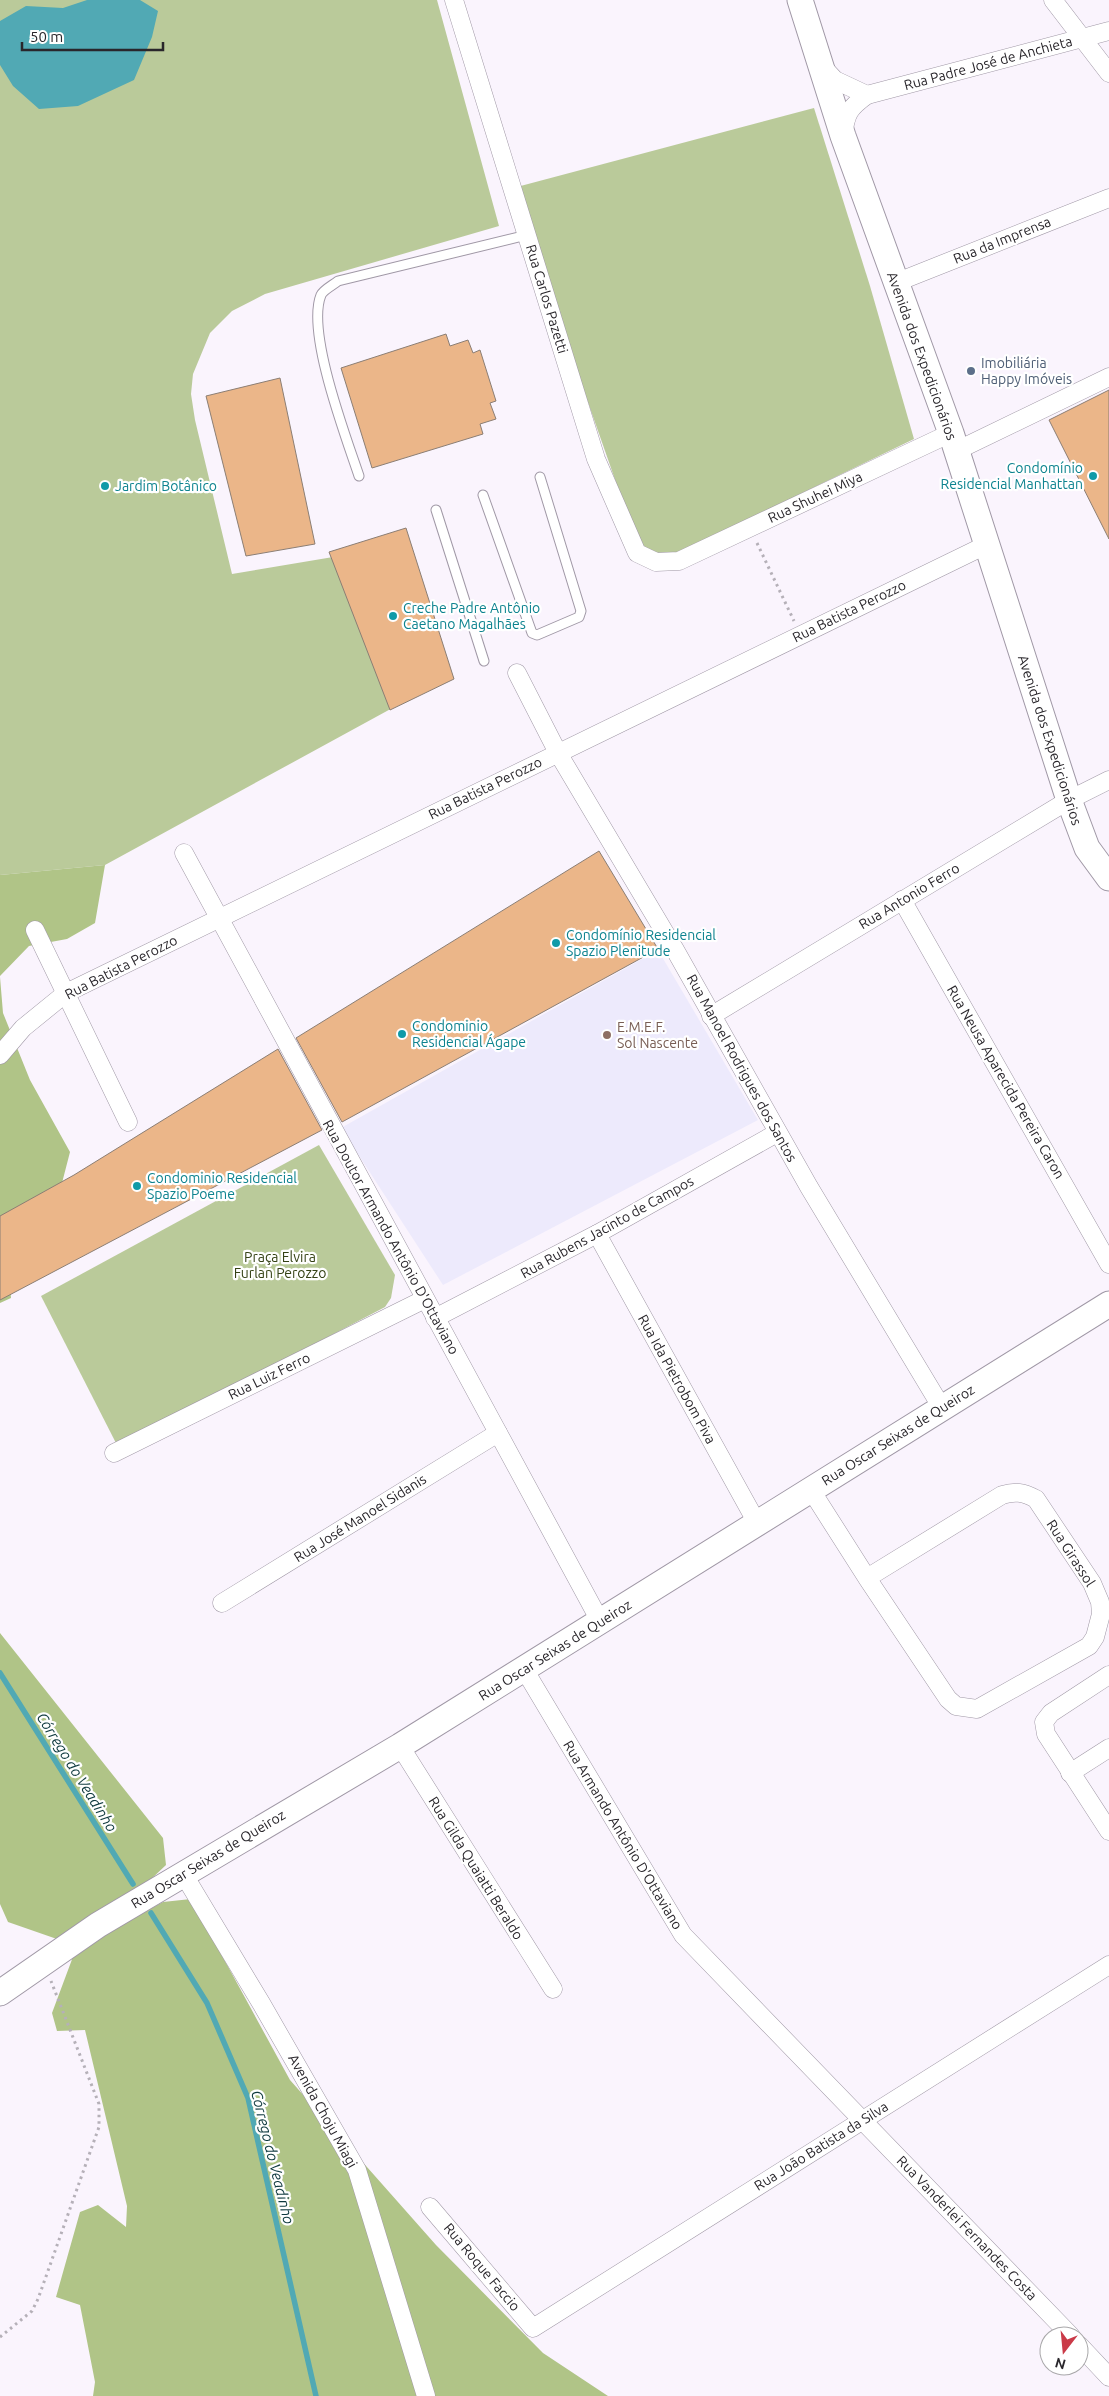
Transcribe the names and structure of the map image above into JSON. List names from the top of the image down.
{
  "streets": {
    "street": [
      "Rua Padre José de Anchieta",
      "Rua da Imprensa",
      "Rua Carlos Pazetti",
      "Avenida dos Expedicionários",
      "Rua Shuhei Miya",
      "Rua Batista Perozzo",
      "Rua Antonio Ferro",
      "Rua Manoel Rodrigues dos Santos",
      "Rua Neusa Aparecida Pereira Caron",
      "Rua Rubens Jacinto de Campos",
      "Rua Doutor Armando Antônio D'Ottaviano",
      "Rua Luiz Ferro",
      "Rua Ida Pietrobom Piva",
      "Rua Oscar Seixas de Queiroz",
      "Rua José Manoel Sidanis",
      "Rua Girassol",
      "Rua Armando Antônio D'Ottaviano",
      "Rua Gilda Quaiatti Beraldo",
      "Avenida Choju Miagi",
      "Rua João Batista da Silva",
      "Rua Vanderlei Fernandes Costa",
      "Rua Roque Faccio"
    ]
  },
  "crossings": [
    ["Rua Padre José de Anchieta", "Avenida dos Expedicionários"],
    ["Rua da Imprensa", "Avenida dos Expedicionários"],
    ["Rua Carlos Pazetti", "Rua Shuhei Miya"],
    ["Avenida dos Expedicionários", "Rua Shuhei Miya"],
    ["Avenida dos Expedicionários", "Rua Batista Perozzo"],
    ["Avenida dos Expedicionários", "Rua Antonio Ferro"],
    ["Rua Batista Perozzo", "Rua Manoel Rodrigues dos Santos"],
    ["Rua Batista Perozzo", "Rua Doutor Armando Antônio D'Ottaviano"],
    ["Rua Antonio Ferro", "Rua Manoel Rodrigues dos Santos"],
    ["Rua Antonio Ferro", "Rua Neusa Aparecida Pereira Caron"],
    ["Rua Manoel Rodrigues dos Santos", "Rua Rubens Jacinto de Campos"],
    ["Rua Manoel Rodrigues dos Santos", "Rua Oscar Seixas de Queiroz"],
    ["Rua Rubens Jacinto de Campos", "Rua Doutor Armando Antônio D'Ottaviano"],
    ["Rua Rubens Jacinto de Campos", "Rua Ida Pietrobom Piva"],
    ["Rua Doutor Armando Antônio D'Ottaviano", "Rua Luiz Ferro"],
    ["Rua Doutor Armando Antônio D'Ottaviano", "Rua Oscar Seixas de Queiroz"],
    ["Rua Doutor Armando Antônio D'Ottaviano", "Rua José Manoel Sidanis"],
    ["Rua Ida Pietrobom Piva", "Rua Oscar Seixas de Queiroz"],
    ["Rua Oscar Seixas de Queiroz", "Rua Girassol"],
    ["Rua Oscar Seixas de Queiroz", "Rua Armando Antônio D'Ottaviano"],
    ["Rua Oscar Seixas de Queiroz", "Rua Gilda Quaiatti Beraldo"],
    ["Rua Oscar Seixas de Queiroz", "Avenida Choju Miagi"],
    ["Rua Armando Antônio D'Ottaviano", "Rua João Batista da Silva"],
    ["Rua Armando Antônio D'Ottaviano", "Rua Vanderlei Fernandes Costa"],
    ["Rua João Batista da Silva", "Rua Vanderlei Fernandes Costa"],
    ["Rua João Batista da Silva", "Rua Roque Faccio"]
  ],
  "water": ["Córrego do Veadinho"],
  "parks": ["Praça Elvira Furlan Perozzo"],
  "places": [
    "Imobiliária Happy Imóveis",
    "Condomínio Residencial Manhattan",
    "Jardim Botânico",
    "Creche Padre Antônio Caetano Magalhães",
    "Condomínio Residencial Spazio Plenitude",
    "Condominio Residencial Ágape",
    "E.M.E.F. Sol Nascente",
    "Condominio Residencial Spazio Poeme"
  ],
  "scale_bar": "50 m",
  "north": "bottom"
}
